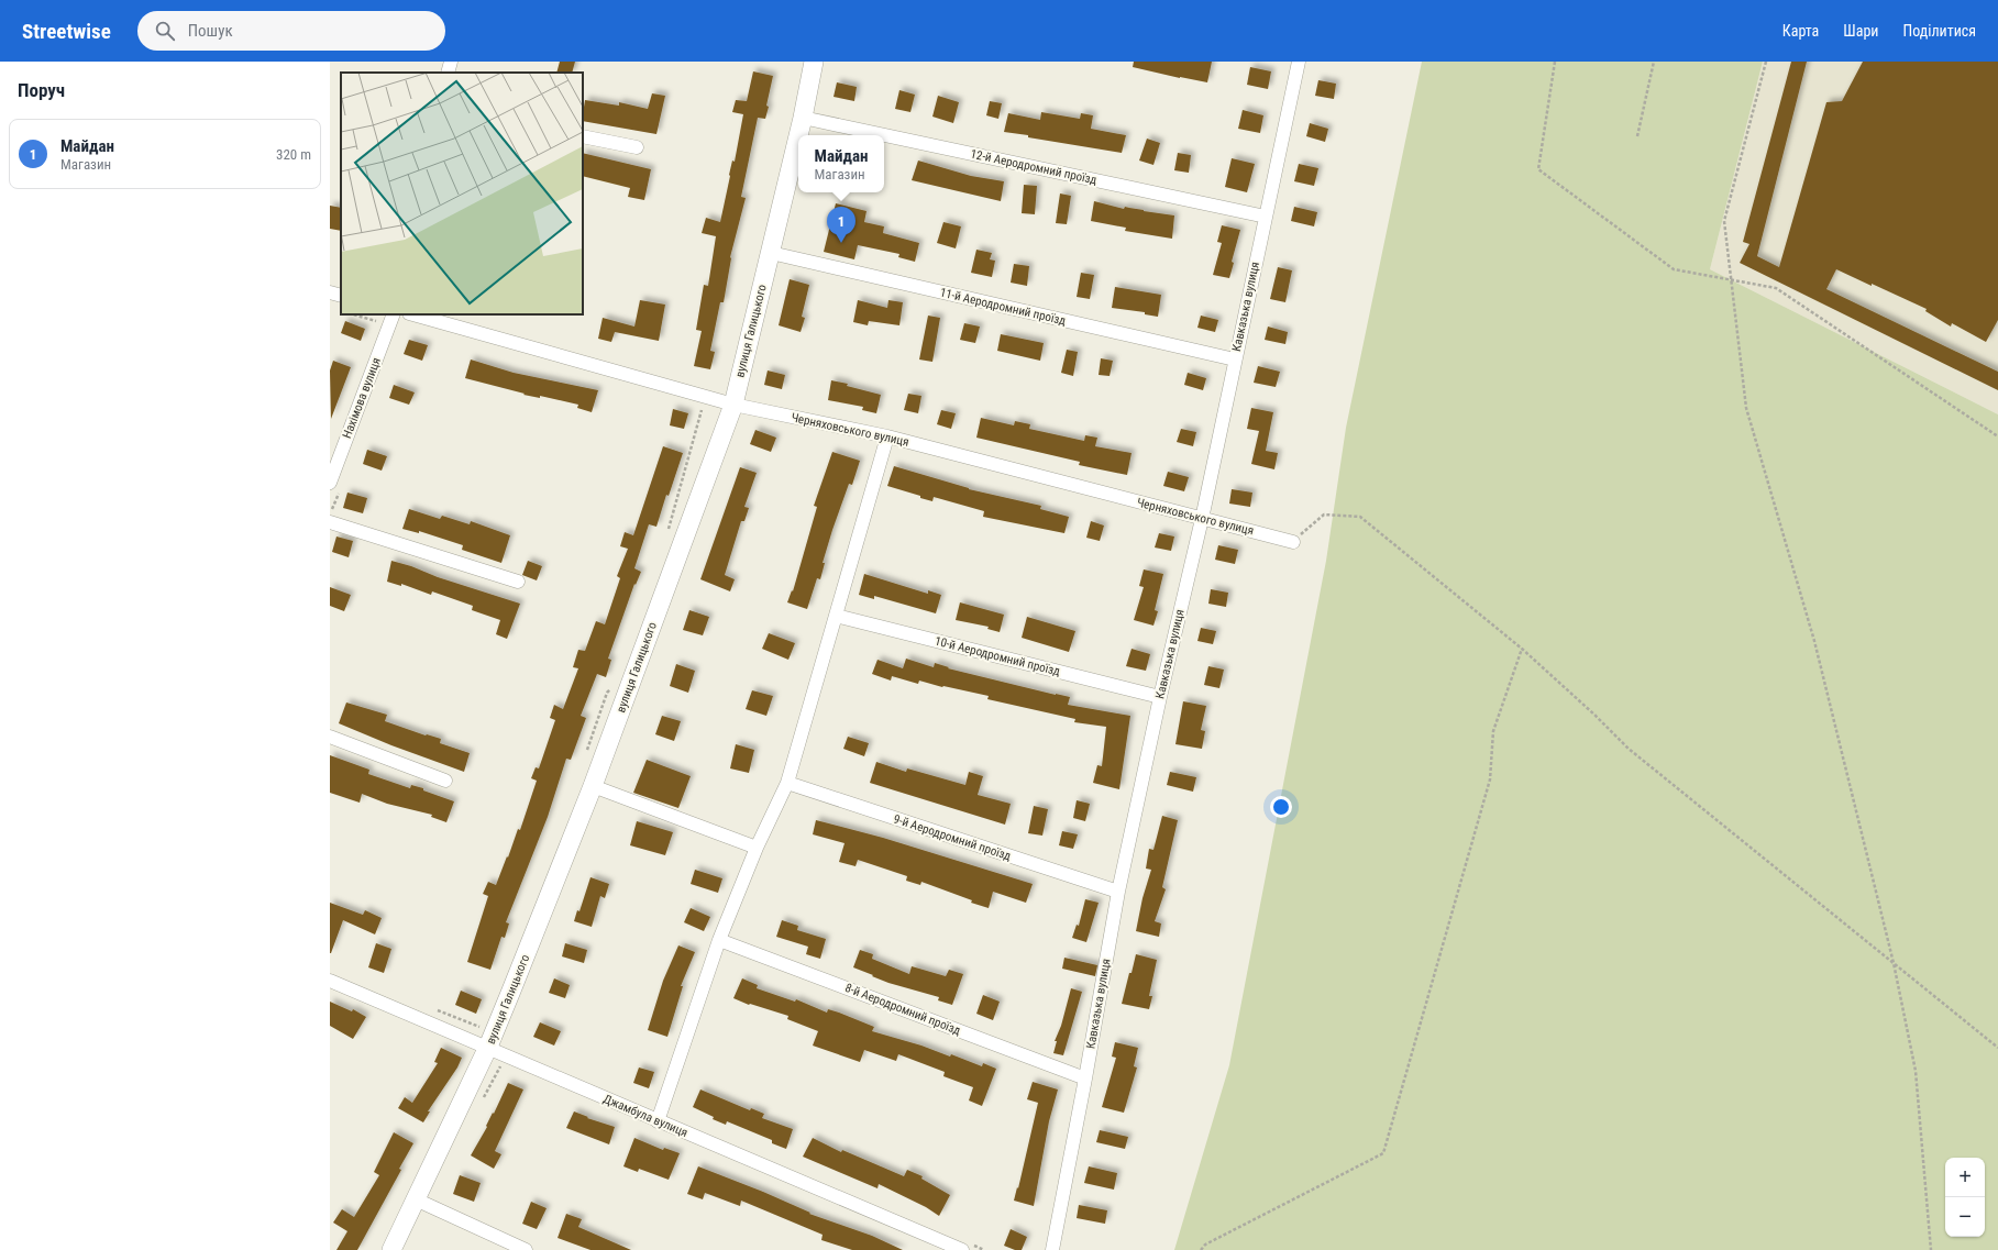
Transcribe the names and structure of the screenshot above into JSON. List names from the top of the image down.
{
  "streets": {
    "street": [
      "12-й Аеродромний проїзд",
      "11-й Аеродромний проїзд",
      "Кавказька вулиця",
      "вулиця Галицького",
      "Нахімова вулиця",
      "Черняховського вулиця",
      "10-й Аеродромний проїзд",
      "9-й Аеродромний проїзд",
      "8-й Аеродромний проїзд",
      "Джамбула вулиця"
    ]
  },
  "crossings": [
    ["12-й Аеродромний проїзд", "Кавказька вулиця"],
    ["12-й Аеродромний проїзд", "вулиця Галицького"],
    ["11-й Аеродромний проїзд", "Кавказька вулиця"],
    ["11-й Аеродромний проїзд", "вулиця Галицького"],
    ["Кавказька вулиця", "Черняховського вулиця"],
    ["Кавказька вулиця", "10-й Аеродромний проїзд"],
    ["Кавказька вулиця", "9-й Аеродромний проїзд"],
    ["Кавказька вулиця", "8-й Аеродромний проїзд"],
    ["вулиця Галицького", "Черняховського вулиця"],
    ["вулиця Галицького", "Джамбула вулиця"]
  ],
  "page": {
    "header": "Streetwise",
    "search": "Пошук",
    "nav": ["Карта", "Шари", "Поділитися"],
    "heading": "Поруч",
    "list": [
      {
        "mark": "1",
        "name": "Майдан",
        "note": "Магазин",
        "value": "320 m"
      }
    ],
    "popup": ["Майдан", "Магазин"],
    "pins": "1",
    "map_buttons": ["+", "−"]
  }
}
